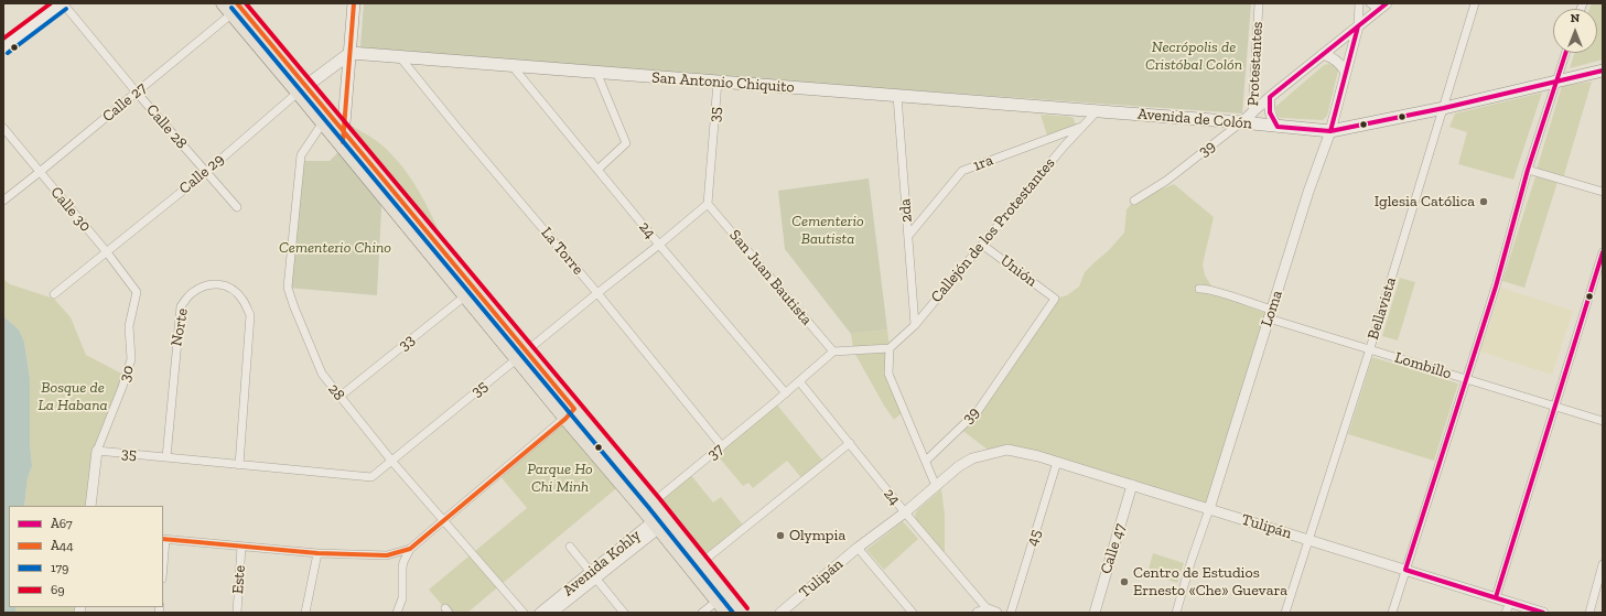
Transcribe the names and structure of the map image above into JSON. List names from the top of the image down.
{
  "streets": {
    "main road": ["San Antonio Chiquito", "Avenida de Colón", "Calle 29"],
    "street": [
      "Protestantes",
      "Calle 27",
      "35",
      "Calle 28",
      "39",
      "1ra",
      "Calle 30",
      "2da",
      "24",
      "Callejón de los Protestantes",
      "La Torre",
      "Unión",
      "San Juan Bautista",
      "Loma",
      "Bellavista",
      "Norte",
      "33",
      "Lombillo",
      "30",
      "28",
      "37",
      "Tulipán",
      "45",
      "Calle 47",
      "Avenida Kohly",
      "Este"
    ]
  },
  "crossings": [
    ["Protestantes", "Avenida de Colón"],
    ["Protestantes", "39"],
    ["San Antonio Chiquito", "35"],
    ["San Antonio Chiquito", "Avenida de Colón"],
    ["San Antonio Chiquito", "Calle 29"],
    ["San Antonio Chiquito", "2da"],
    ["San Antonio Chiquito", "24"],
    ["San Antonio Chiquito", "Callejón de los Protestantes"],
    ["San Antonio Chiquito", "La Torre"],
    ["Calle 27", "Calle 28"],
    ["Calle 27", "Calle 30"],
    ["35", "24"],
    ["35", "La Torre"],
    ["35", "San Juan Bautista"],
    ["35", "Norte"],
    ["35", "30"],
    ["35", "28"],
    ["Avenida de Colón", "39"],
    ["Avenida de Colón", "Callejón de los Protestantes"],
    ["Avenida de Colón", "Loma"],
    ["Avenida de Colón", "Bellavista"],
    ["Calle 28", "Calle 29"],
    ["39", "Unión"],
    ["39", "Loma"],
    ["1ra", "2da"],
    ["1ra", "Callejón de los Protestantes"],
    ["Calle 29", "Calle 30"],
    ["Calle 30", "30"],
    ["2da", "Callejón de los Protestantes"],
    ["24", "37"],
    ["24", "Tulipán"],
    ["Callejón de los Protestantes", "Unión"],
    ["La Torre", "37"],
    ["Loma", "Lombillo"],
    ["Loma", "Tulipán"],
    ["Bellavista", "Lombillo"],
    ["Bellavista", "Tulipán"],
    ["33", "28"],
    ["Tulipán", "45"],
    ["Tulipán", "Calle 47"]
  ],
  "parks": [
    "Necrópolis de Cristóbal Colón",
    "Cementerio Bautista",
    "Cementerio Chino",
    "Bosque de La Habana",
    "Parque Ho Chi Minh"
  ],
  "places": ["Iglesia Católica", "Olympia", "Centro de Estudios Ernesto «Che» Guevara"],
  "lines": [
    "transit line A67",
    "transit line A44",
    "transit line 69",
    "transit line 179"
  ],
  "legend": [
    "A67",
    "A44",
    "179",
    "69"
  ],
  "north": "top"
}
